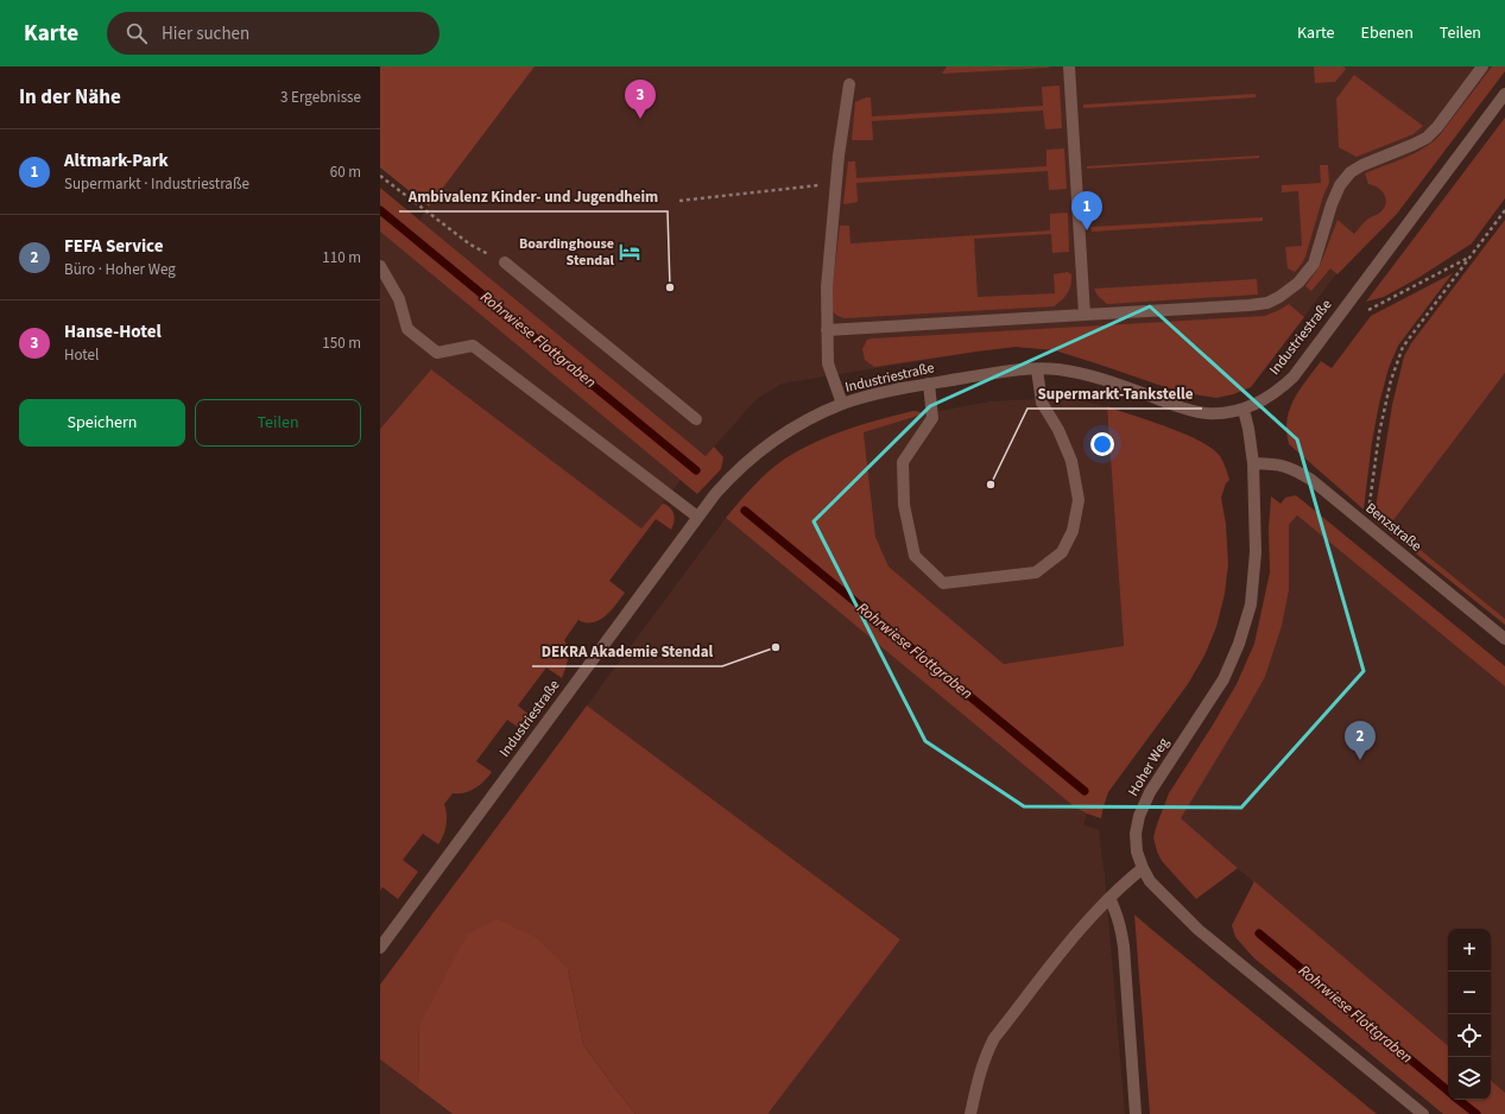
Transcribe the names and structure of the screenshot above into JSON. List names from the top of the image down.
{
  "streets": {
    "street": ["Industriestraße", "Benzstraße", "Hoher Weg"]
  },
  "crossings": [
    ["Industriestraße", "Hoher Weg"],
    ["Benzstraße", "Hoher Weg"]
  ],
  "water": ["Rohrwiese Flottgraben"],
  "places": {
    "hotel": ["Boardinghouse Stendal"],
    "other": ["Ambivalenz Kinder- und Jugendheim", "Supermarkt-Tankstelle", "DEKRA Akademie Stendal"]
  },
  "page": {
    "header": "Karte",
    "search": "Hier suchen",
    "nav": ["Karte", "Ebenen", "Teilen"],
    "heading": ["In der Nähe", "3 Ergebnisse"],
    "pins": ["3", "1", "2"],
    "list": [
      {
        "mark": "1",
        "name": "Altmark-Park",
        "note": "Supermarkt · Industriestraße",
        "value": "60 m"
      },
      {
        "mark": "2",
        "name": "FEFA Service",
        "note": "Büro · Hoher Weg",
        "value": "110 m"
      },
      {
        "mark": "3",
        "name": "Hanse-Hotel",
        "note": "Hotel",
        "value": "150 m"
      }
    ],
    "buttons": ["Speichern", "Teilen"],
    "map_buttons": ["+", "−"]
  }
}
